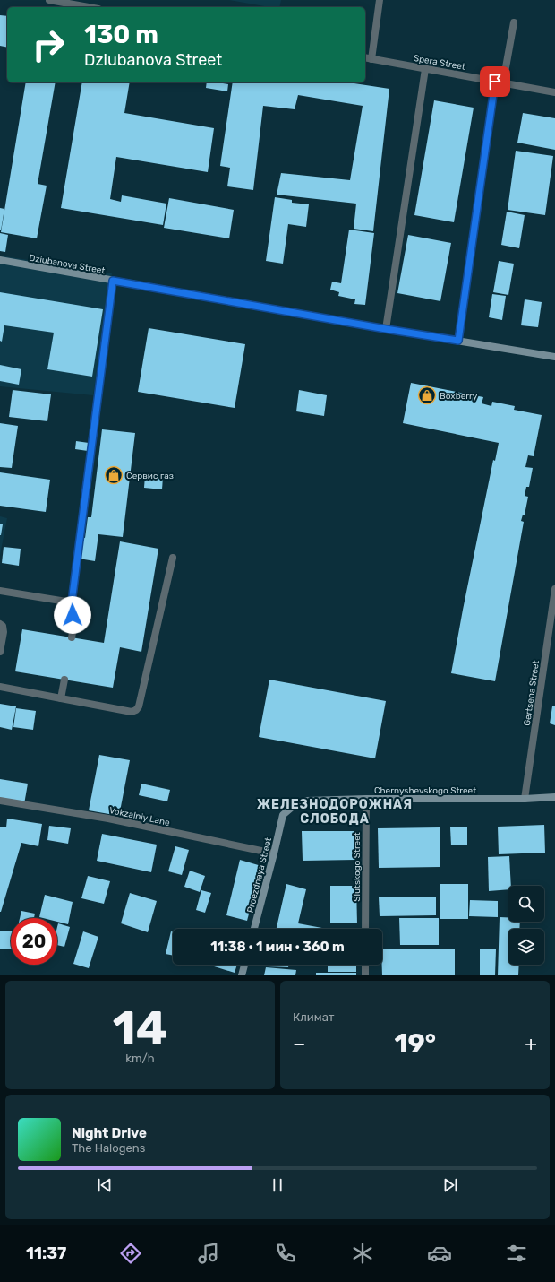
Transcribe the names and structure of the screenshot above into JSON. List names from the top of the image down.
{
  "streets": {
    "street": [
      "Spera Street",
      "Dziubanova Street",
      "Gertsena Street",
      "Chernyshevskogo Street",
      "Vokzalniy Lane",
      "Slutskogo Street",
      "Proezdnaya Street"
    ]
  },
  "crossings": [
    ["Gertsena Street", "Chernyshevskogo Street"],
    ["Chernyshevskogo Street", "Slutskogo Street"],
    ["Chernyshevskogo Street", "Proezdnaya Street"],
    ["Vokzalniy Lane", "Proezdnaya Street"]
  ],
  "districts": ["ЖЕЛЕЗНОДОРОЖНАЯ СЛОБОДА"],
  "places": {
    "shop": ["Boxberry", "Сервис газ"]
  },
  "page": {
    "turn": ["130 m", "Dziubanova Street"],
    "limit": "20",
    "trip": "11:38 · 1 мин · 360 m",
    "tile": [
      ["14", "km/h"],
      "Климат"
    ],
    "heat": ["−", "19°", "+"],
    "song": ["Night Drive", "The Halogens"],
    "tabs": "11:37"
  }
}
